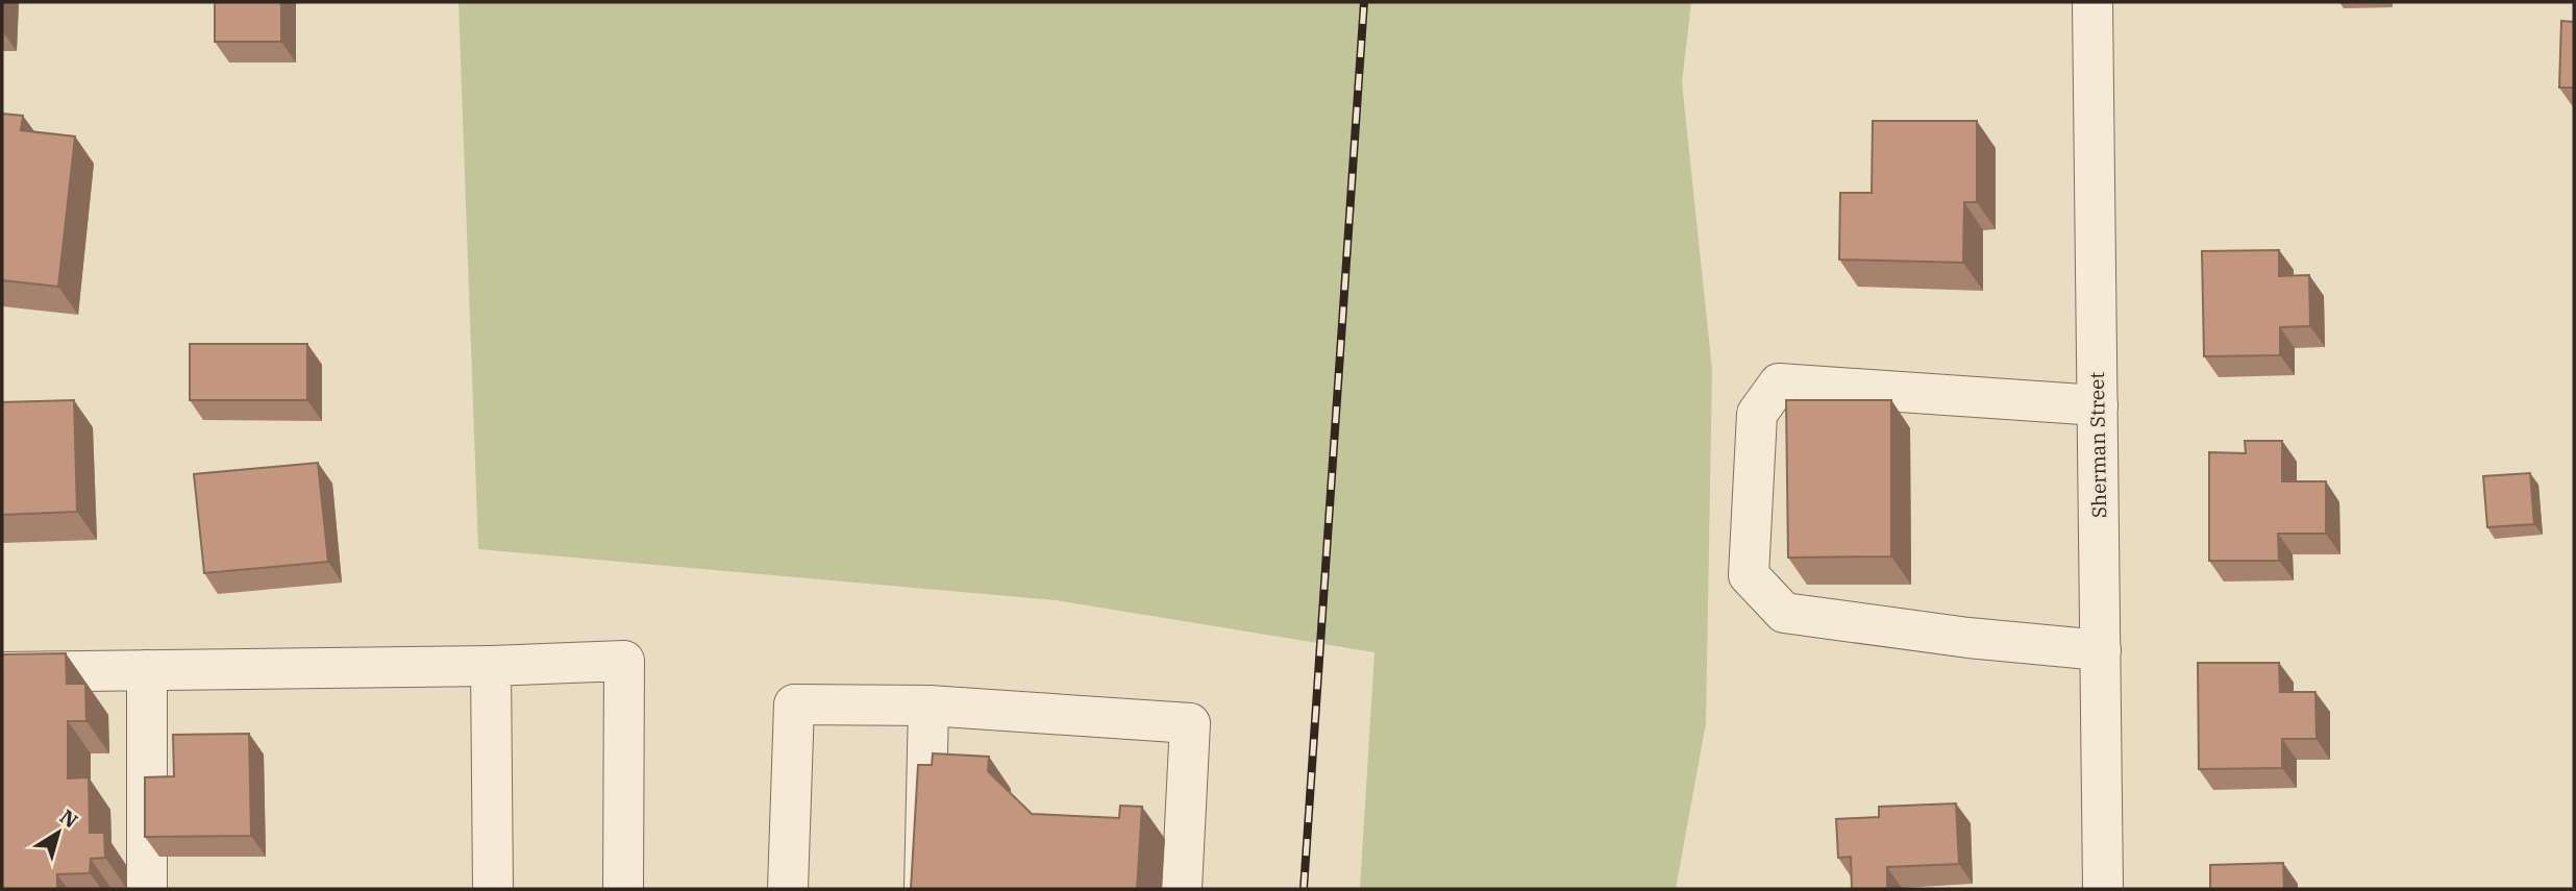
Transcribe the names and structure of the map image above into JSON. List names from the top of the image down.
{
  "streets": {
    "street": ["Sherman Street"]
  },
  "north": "top right"
}
